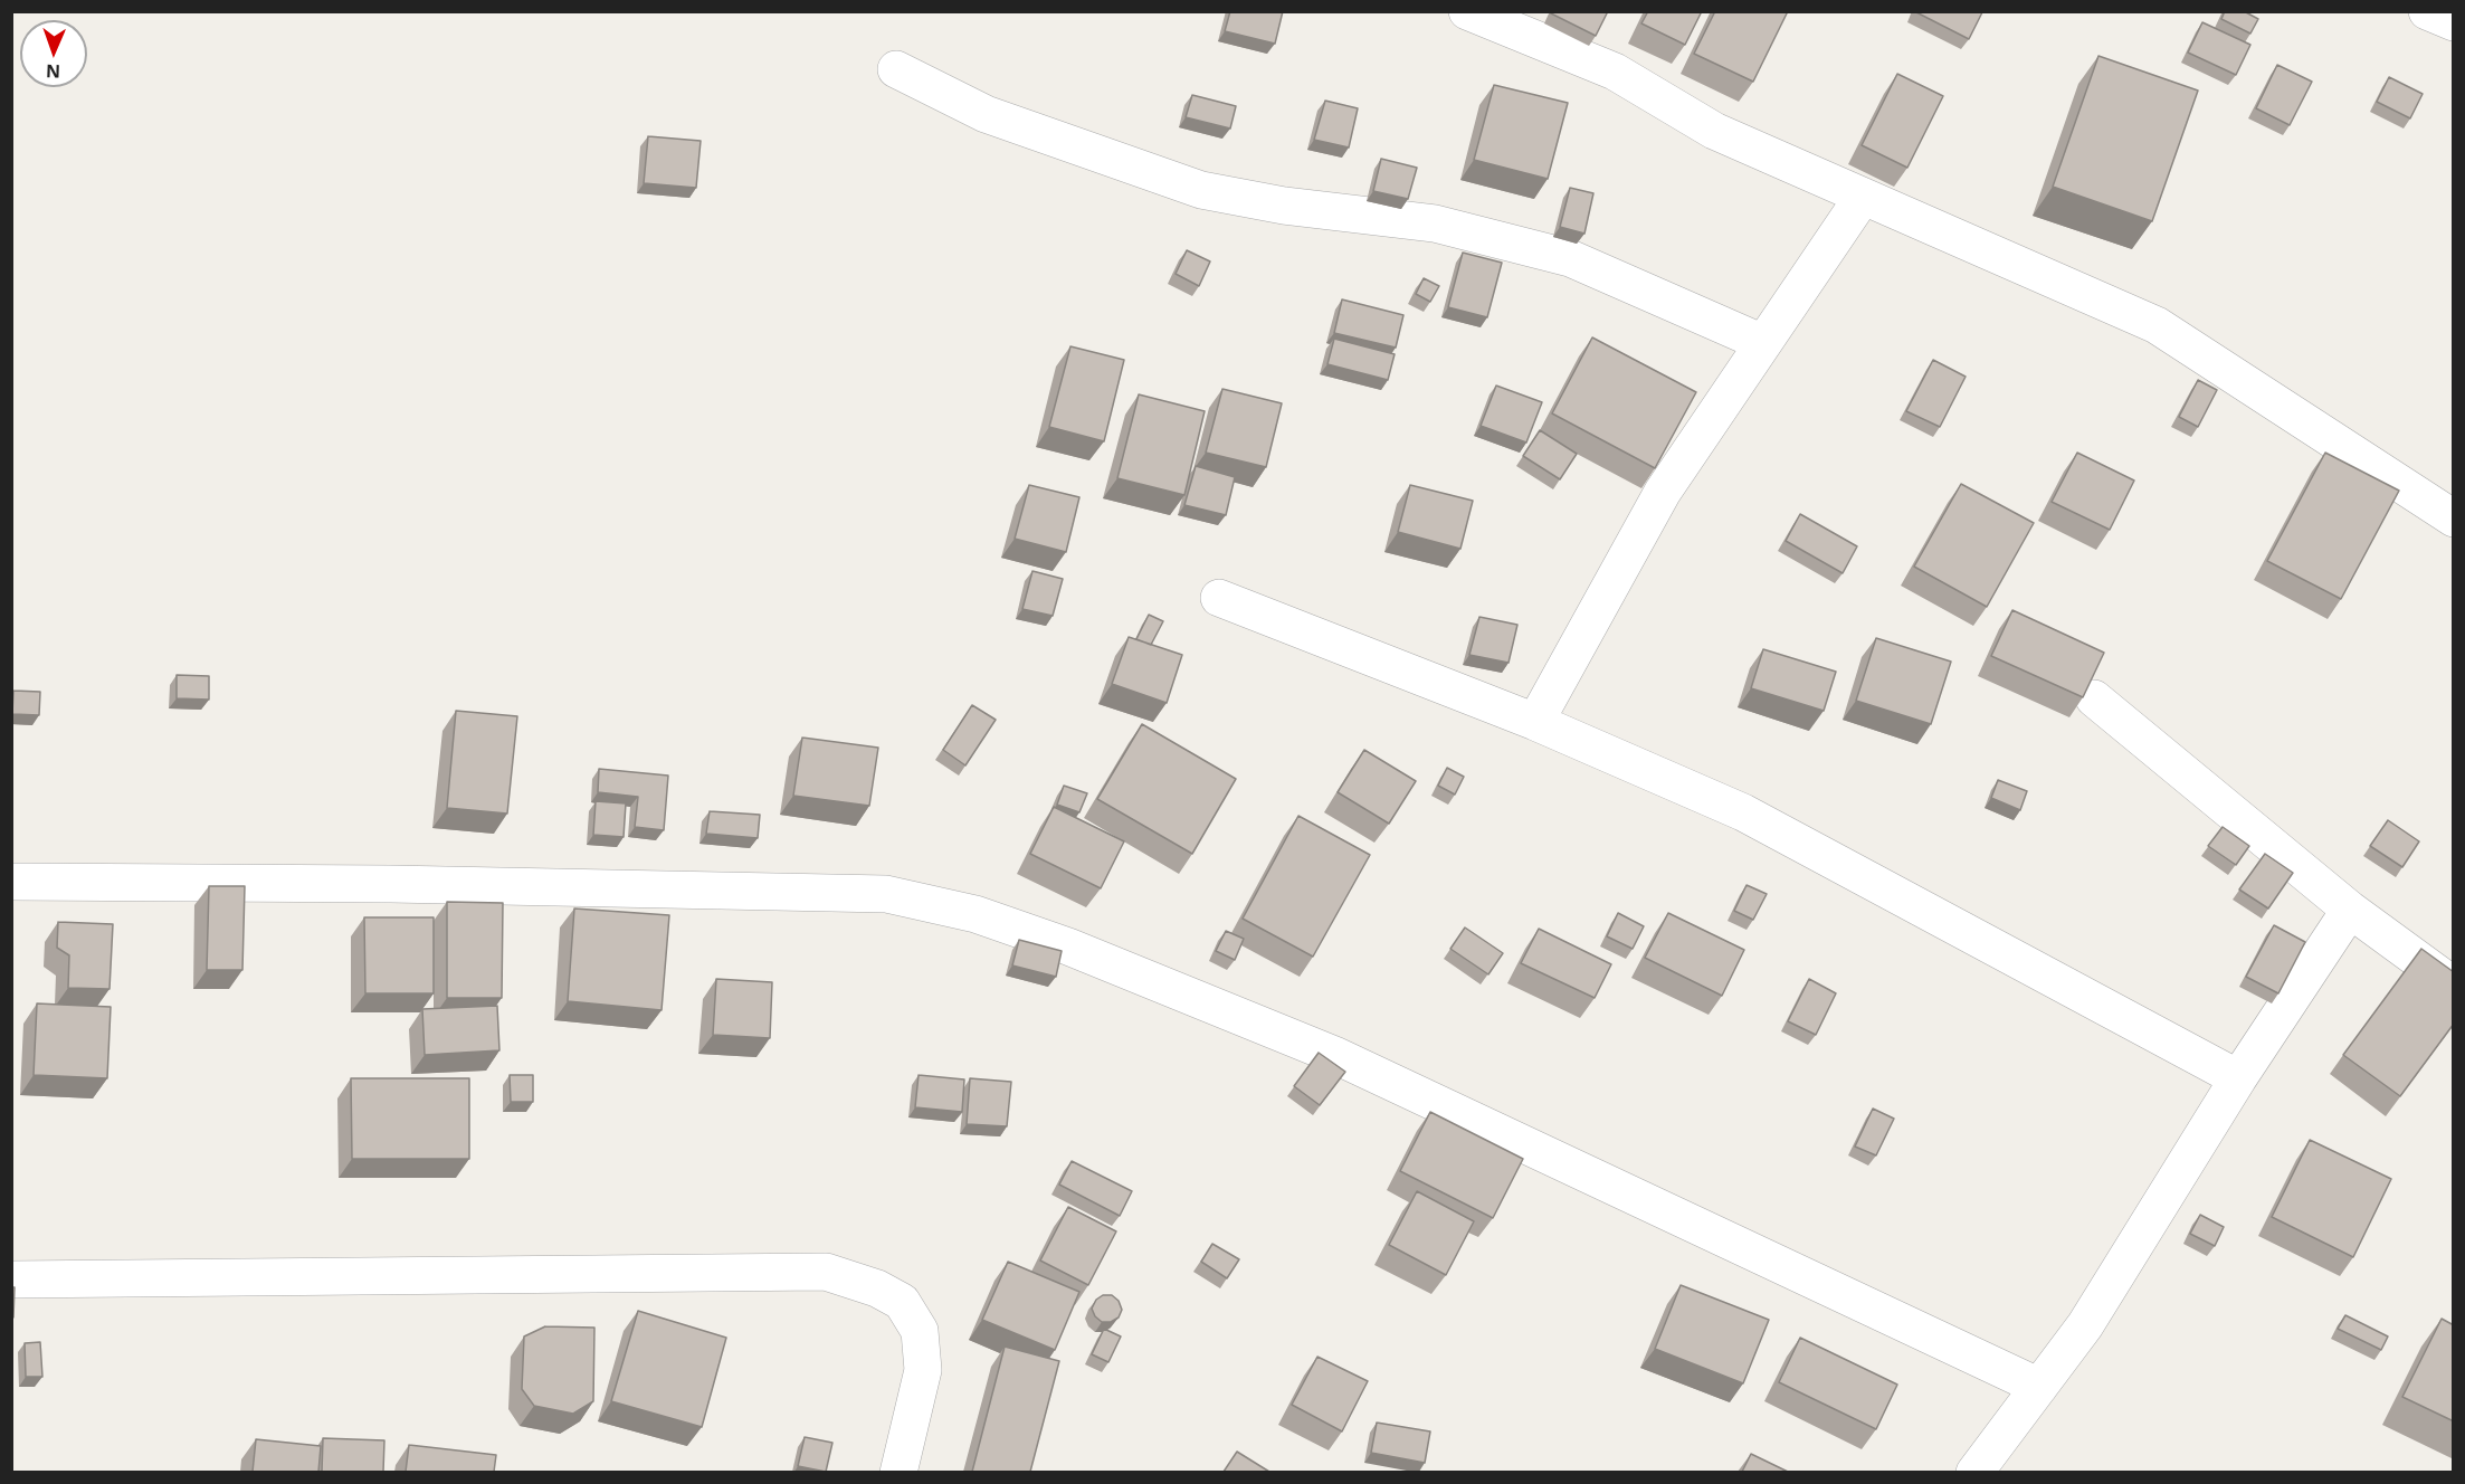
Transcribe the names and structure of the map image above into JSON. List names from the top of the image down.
{
  "north": "bottom"
}
